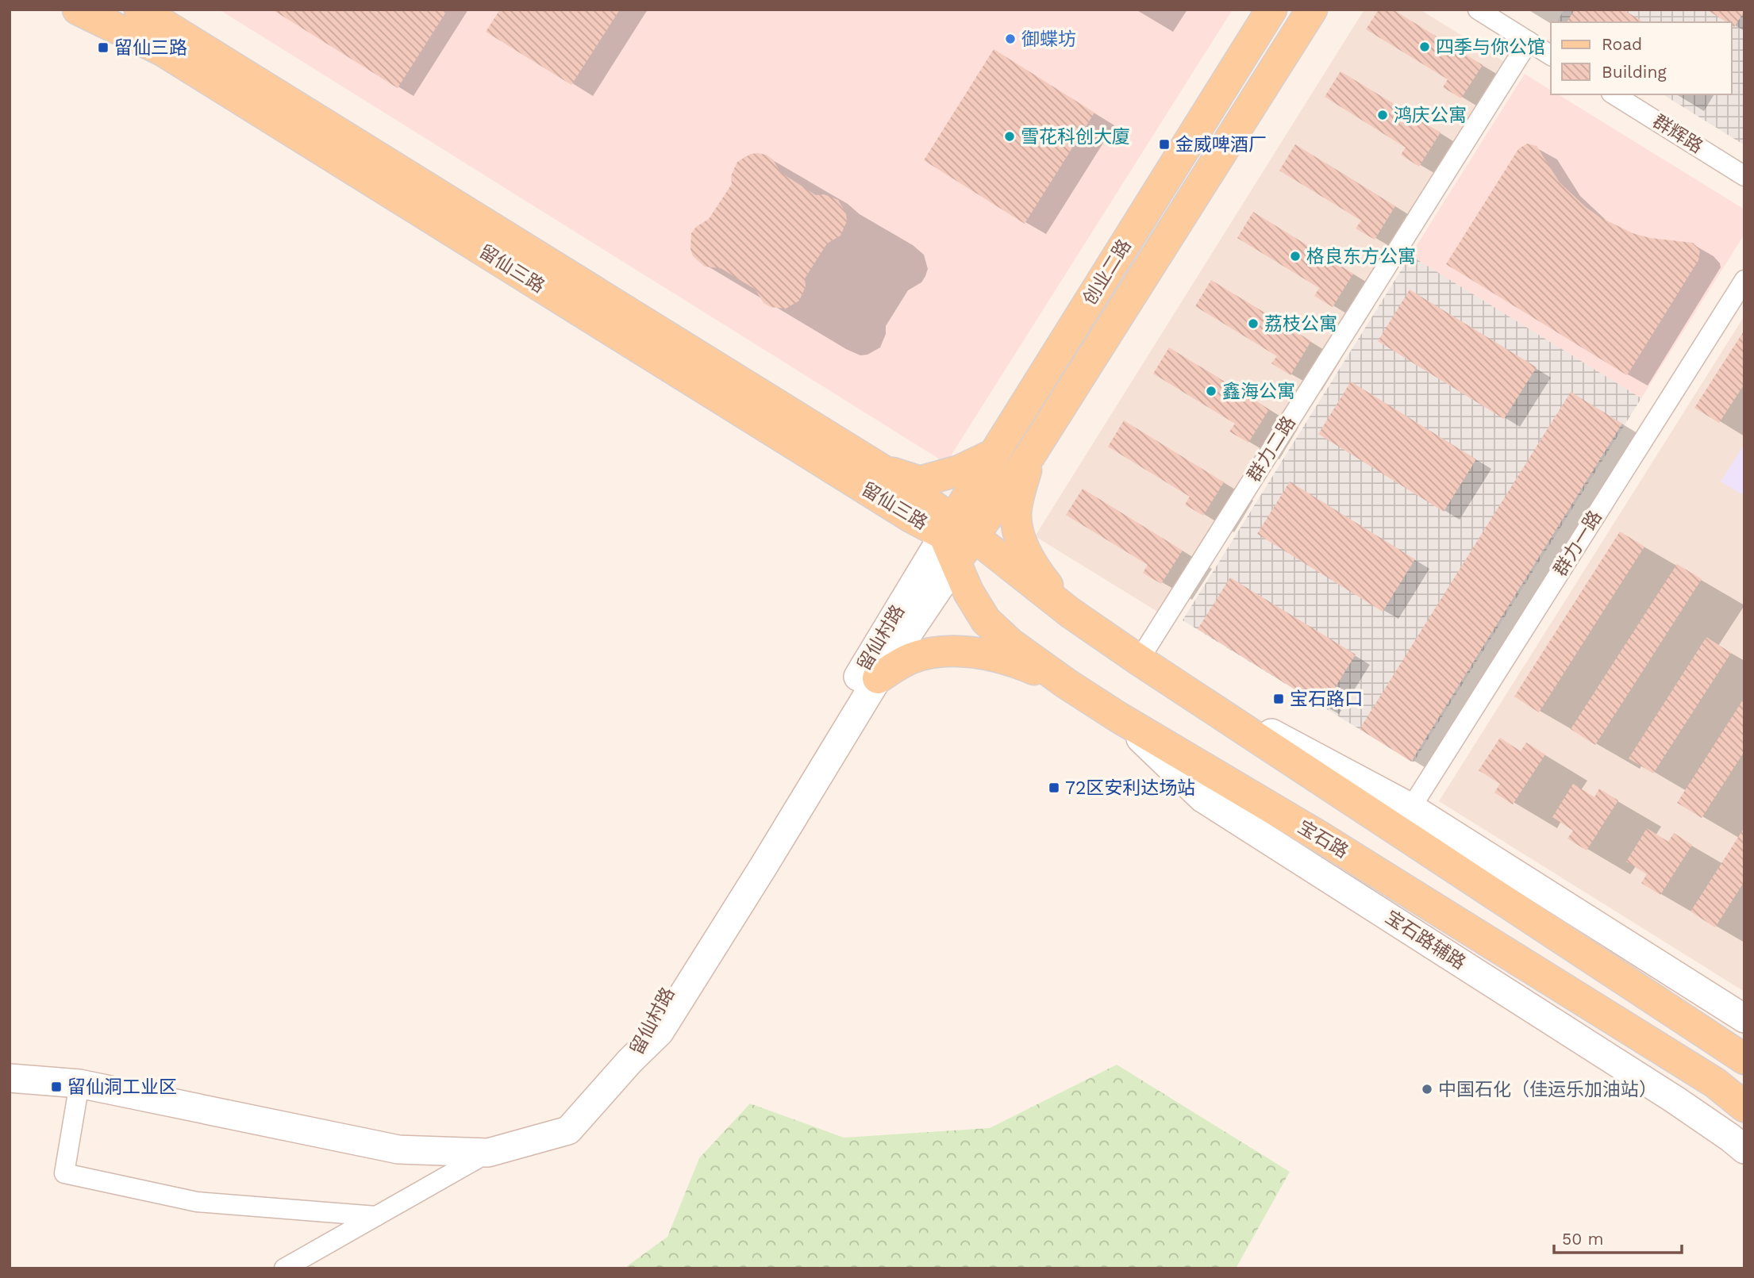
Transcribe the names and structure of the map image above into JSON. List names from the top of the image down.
{
  "streets": {
    "main road": ["留仙三路", "创业二路", "宝石路"],
    "street": [
      "群辉路",
      "群力二路",
      "群力一路",
      "留仙村路",
      "宝石路辅路"
    ]
  },
  "crossings": [
    ["留仙三路", "创业二路"],
    ["留仙三路", "留仙村路"],
    ["留仙三路", "宝石路"],
    ["创业二路", "留仙村路"],
    ["创业二路", "宝石路"],
    ["留仙村路", "宝石路"],
    ["宝石路", "宝石路辅路"]
  ],
  "places": {
    "other": [
      "御蝶坊",
      "四季与你公馆",
      "鸿庆公寓",
      "雪花科创大廈",
      "格良东方公寓",
      "荔枝公寓",
      "鑫海公寓",
      "中国石化（佳运乐加油站）"
    ],
    "transit": [
      "留仙三路",
      "金威啤酒厂",
      "宝石路口",
      "72区安利达场站",
      "留仙洞工业区"
    ]
  },
  "legend": ["Road", "Building"],
  "scale_bar": "50 m"
}
